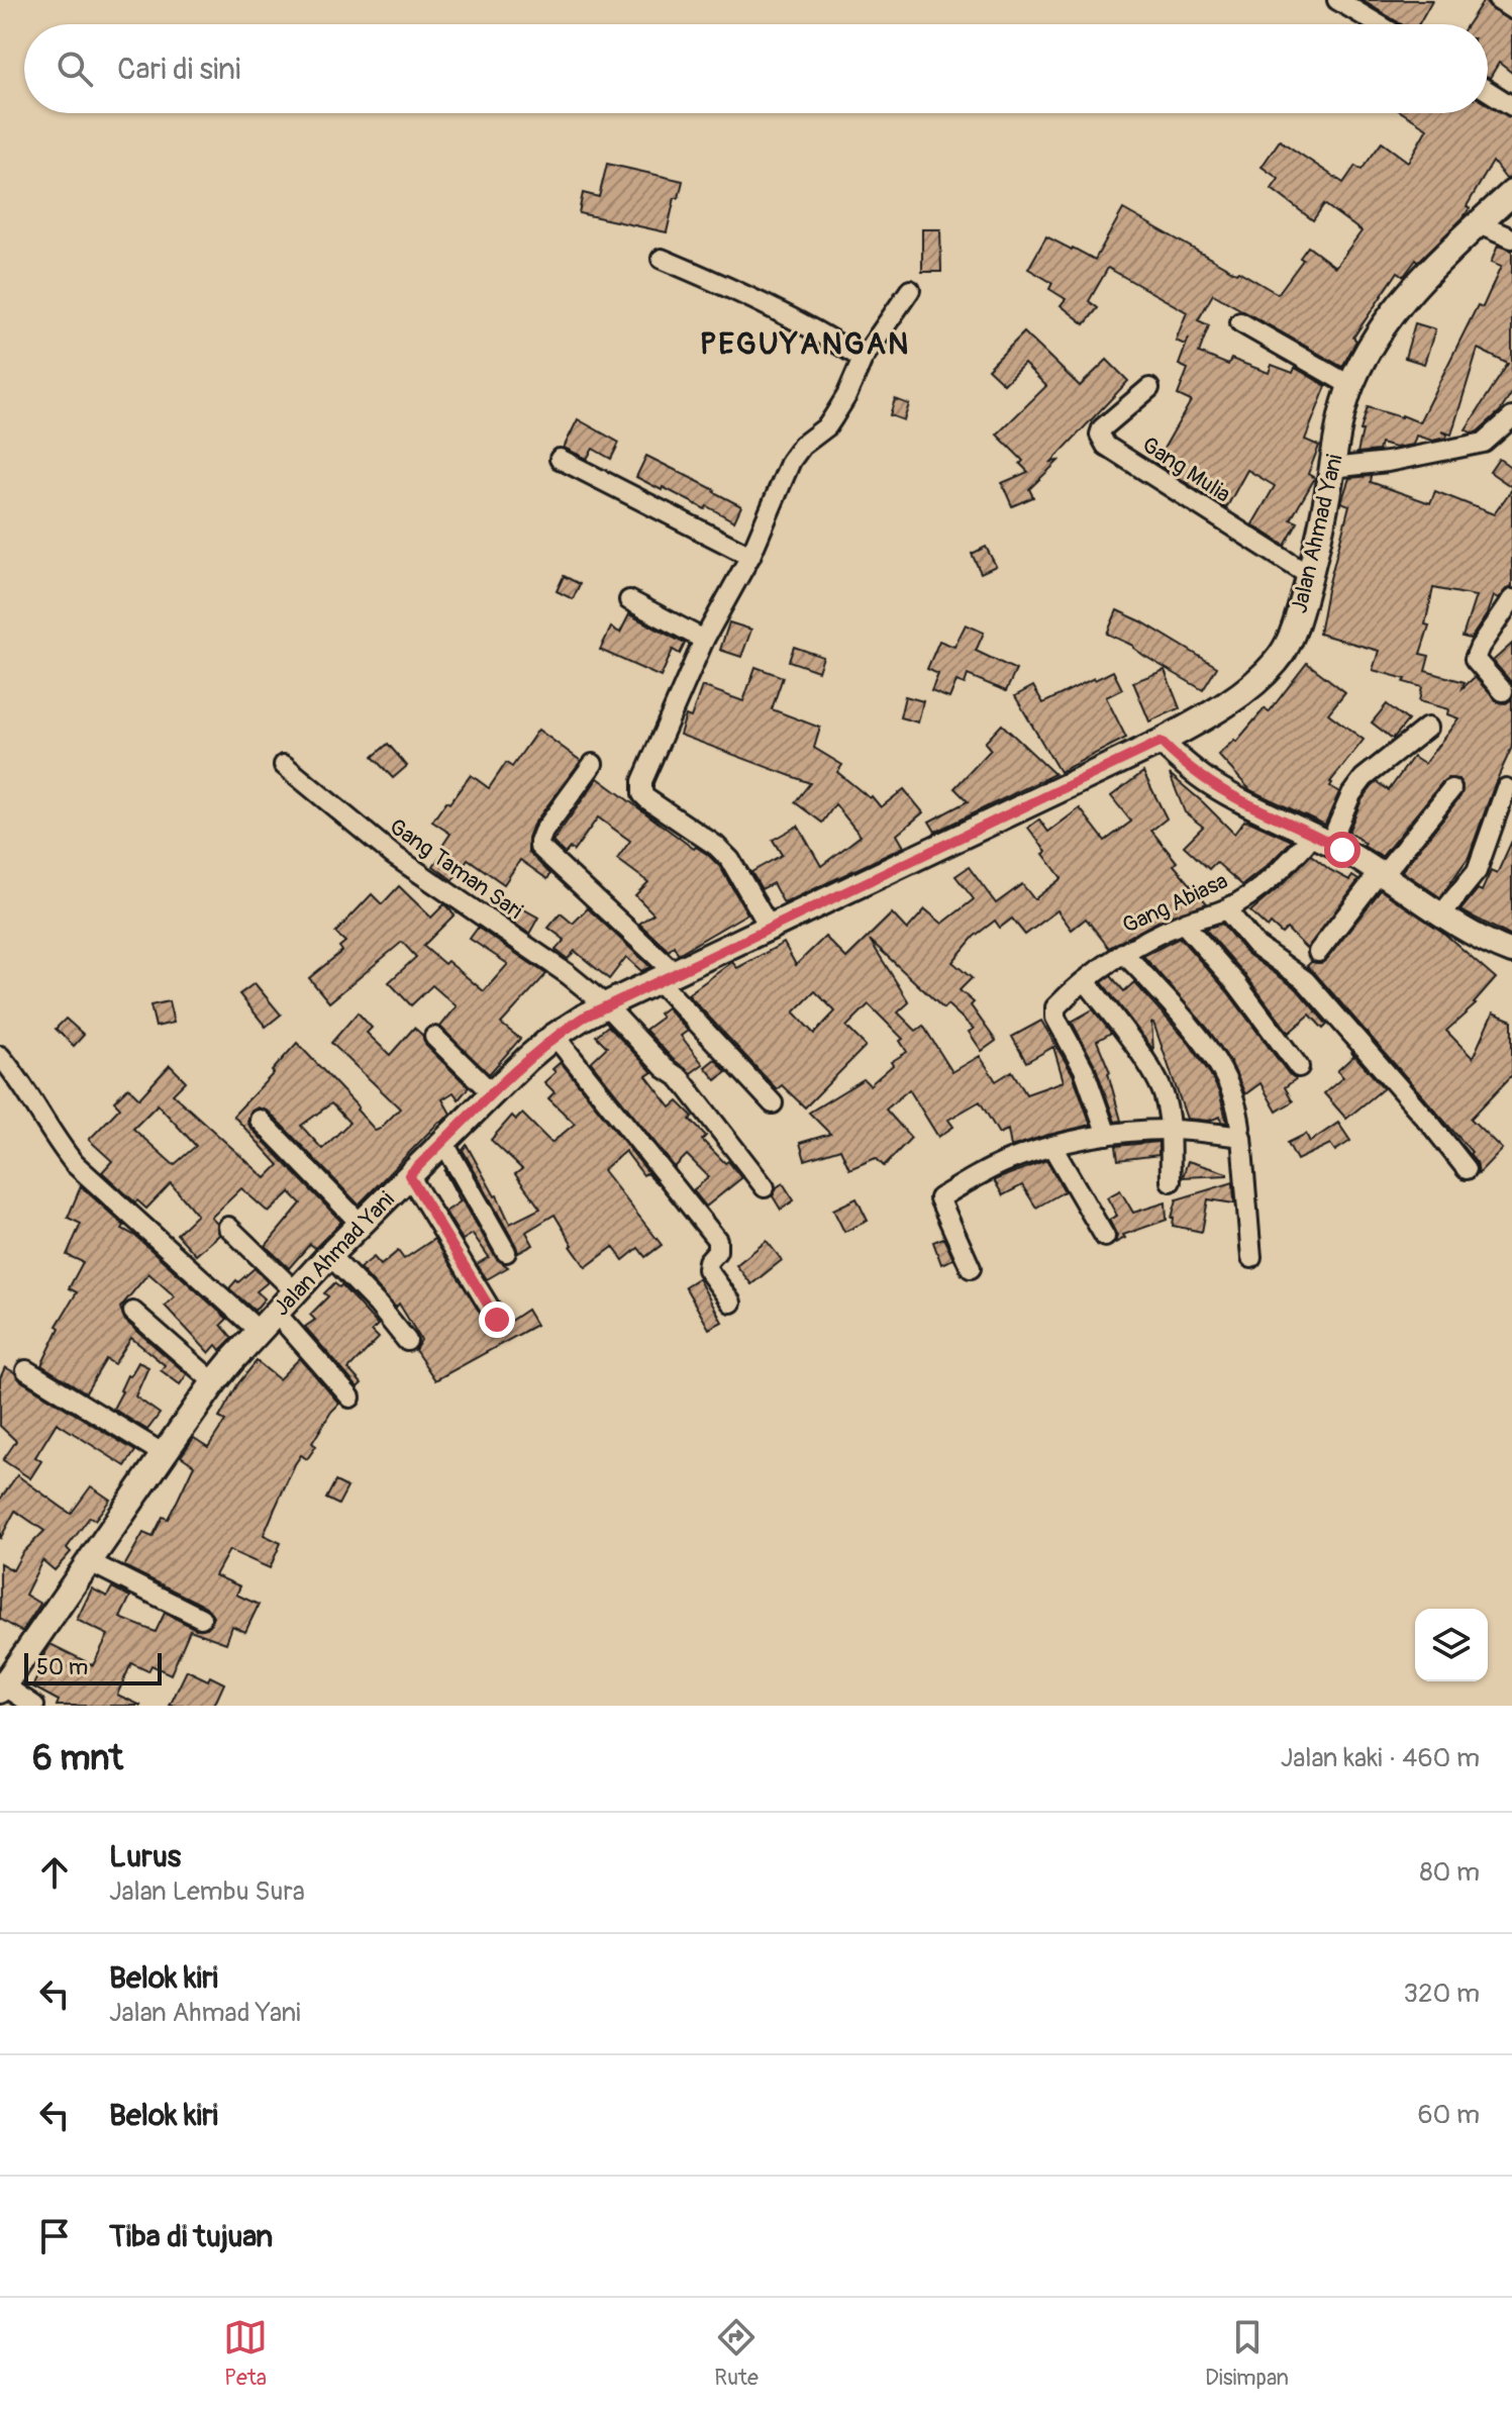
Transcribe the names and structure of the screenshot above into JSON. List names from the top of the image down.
{
  "streets": {
    "main road": ["Jalan Ahmad Yani"],
    "street": ["Gang Mulia", "Gang Taman Sari", "Gang Abiasa"]
  },
  "crossings": [
    ["Gang Mulia", "Jalan Ahmad Yani"],
    ["Jalan Ahmad Yani", "Gang Taman Sari"]
  ],
  "districts": ["PEGUYANGAN"],
  "scale_bar": "50 m",
  "page": {
    "search": "Cari di sini",
    "scale": "50 m",
    "heading": ["6 mnt", "Jalan kaki · 460 m"],
    "list": [
      ["Lurus", "Jalan Lembu Sura", "80 m"],
      ["Belok kiri", "Jalan Ahmad Yani", "320 m"],
      ["Belok kiri", "60 m"],
      "Tiba di tujuan"
    ],
    "nav": ["Peta", "Rute", "Disimpan"]
  }
}
